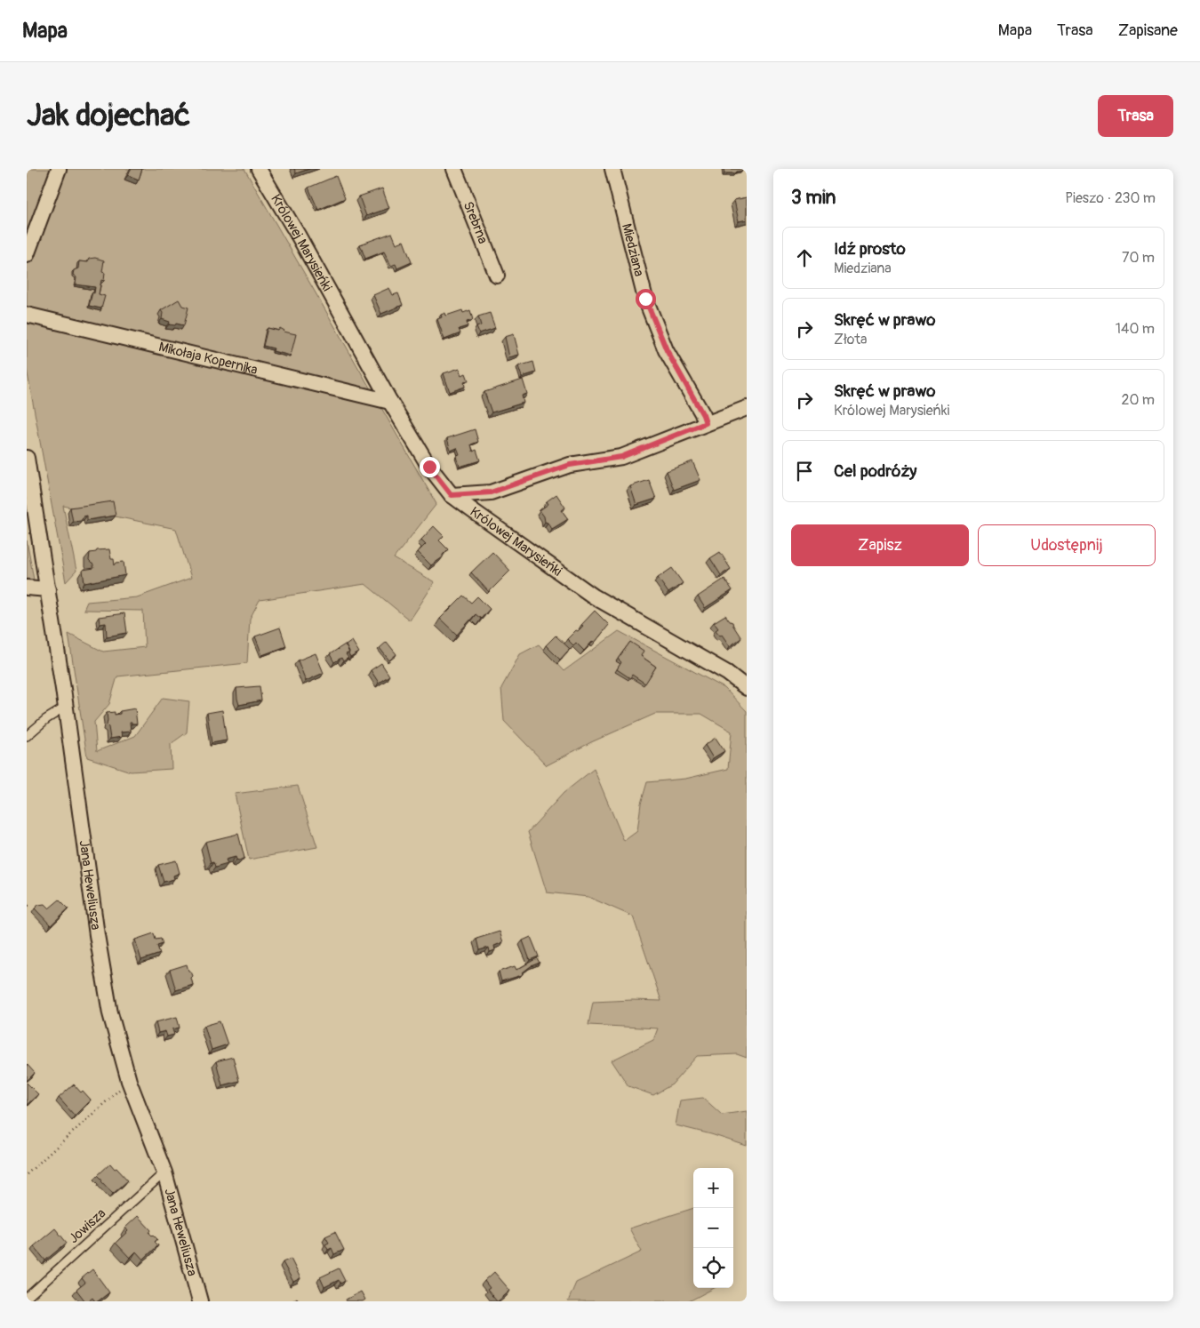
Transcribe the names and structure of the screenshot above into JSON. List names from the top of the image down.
{
  "streets": {
    "street": [
      "Srebrna",
      "Królowej Marysieńki",
      "Miedziana",
      "Mikołaja Kopernika",
      "Jana Heweliusza"
    ],
    "lane": ["Jowisza"]
  },
  "crossings": [
    ["Królowej Marysieńki", "Mikołaja Kopernika"],
    ["Jana Heweliusza", "Jowisza"]
  ],
  "page": {
    "header": "Mapa",
    "nav": ["Mapa", "Trasa", "Zapisane"],
    "buttons": [
      "Trasa",
      ["Zapisz", "Udostępnij"]
    ],
    "title": "Jak dojechać",
    "heading": ["3 min", "Pieszo · 230 m"],
    "list": [
      ["Idź prosto", "Miedziana", "70 m"],
      ["Skręć w prawo", "Złota", "140 m"],
      ["Skręć w prawo", "Królowej Marysieńki", "20 m"],
      "Cel podróży"
    ],
    "map_buttons": ["+", "−"]
  }
}
